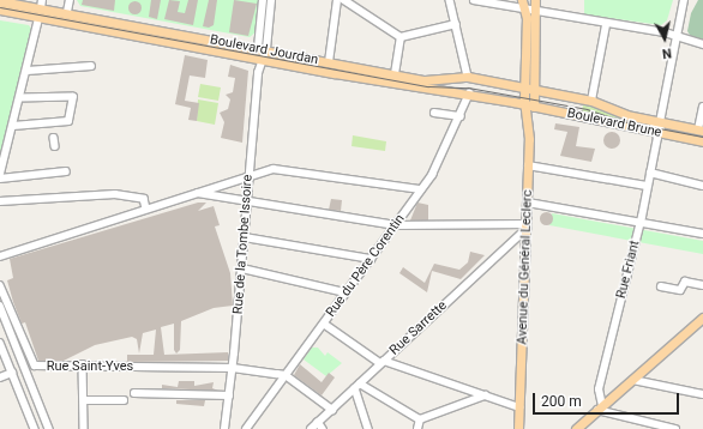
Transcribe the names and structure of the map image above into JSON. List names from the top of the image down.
{
  "streets": {
    "main road": ["Boulevard Jourdan", "Boulevard Brune", "Avenue du Général Leclerc"],
    "street": [
      "Rue de la Tombe Issoire",
      "Rue du Père Corentin",
      "Rue Friant",
      "Rue Sarrette",
      "Rue Saint-Yves"
    ]
  },
  "crossings": [
    ["Boulevard Jourdan", "Boulevard Brune"],
    ["Boulevard Jourdan", "Rue de la Tombe Issoire"],
    ["Boulevard Jourdan", "Rue du Père Corentin"],
    ["Boulevard Jourdan", "Avenue du Général Leclerc"],
    ["Boulevard Brune", "Avenue du Général Leclerc"],
    ["Boulevard Brune", "Rue Friant"],
    ["Rue de la Tombe Issoire", "Rue Saint-Yves"],
    ["Rue du Père Corentin", "Rue Saint-Yves"],
    ["Avenue du Général Leclerc", "Rue Sarrette"]
  ],
  "scale_bar": "200 m",
  "north": "bottom"
}
